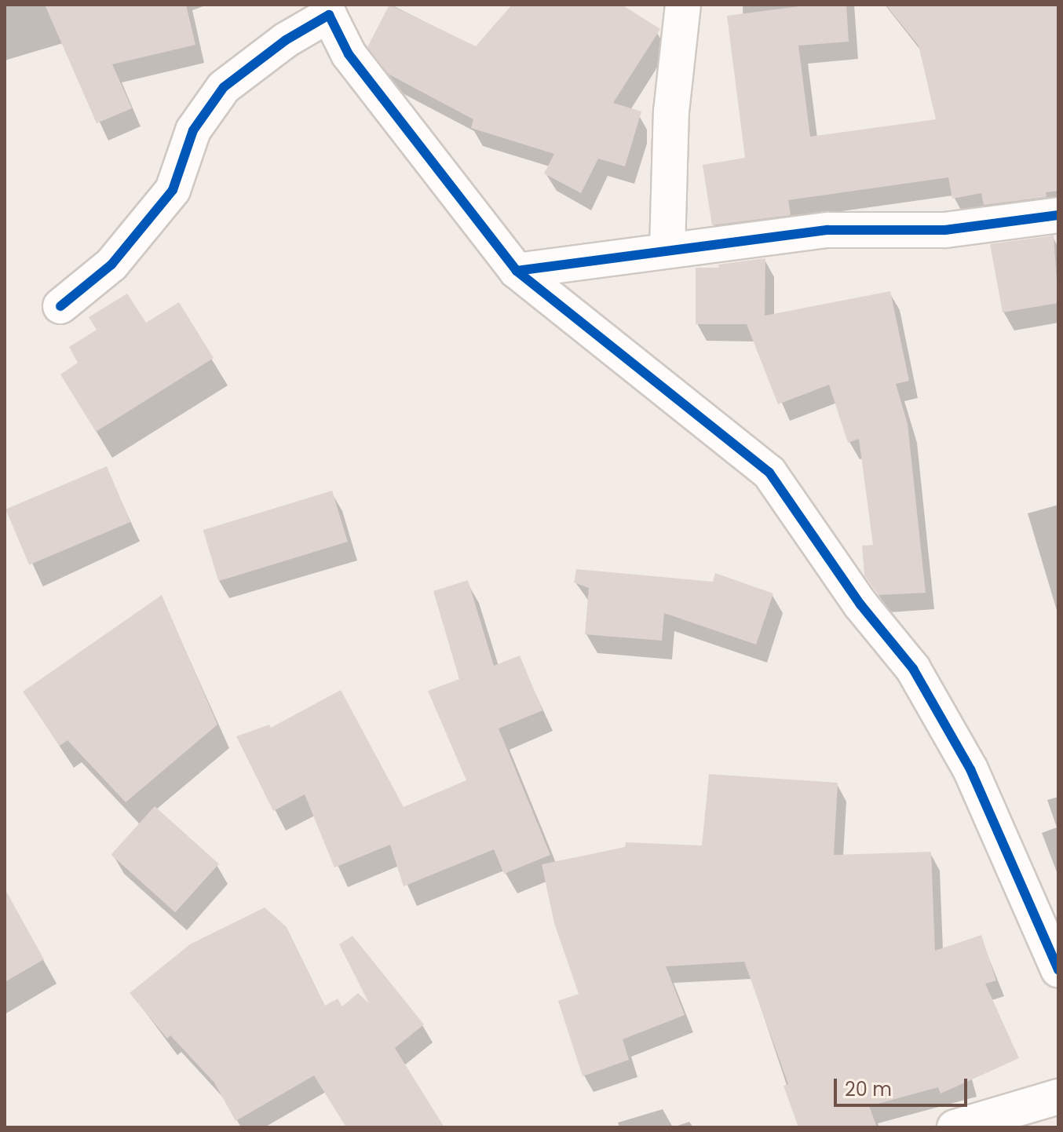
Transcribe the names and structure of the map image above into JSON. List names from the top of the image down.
{
  "scale_bar": "20 m"
}
